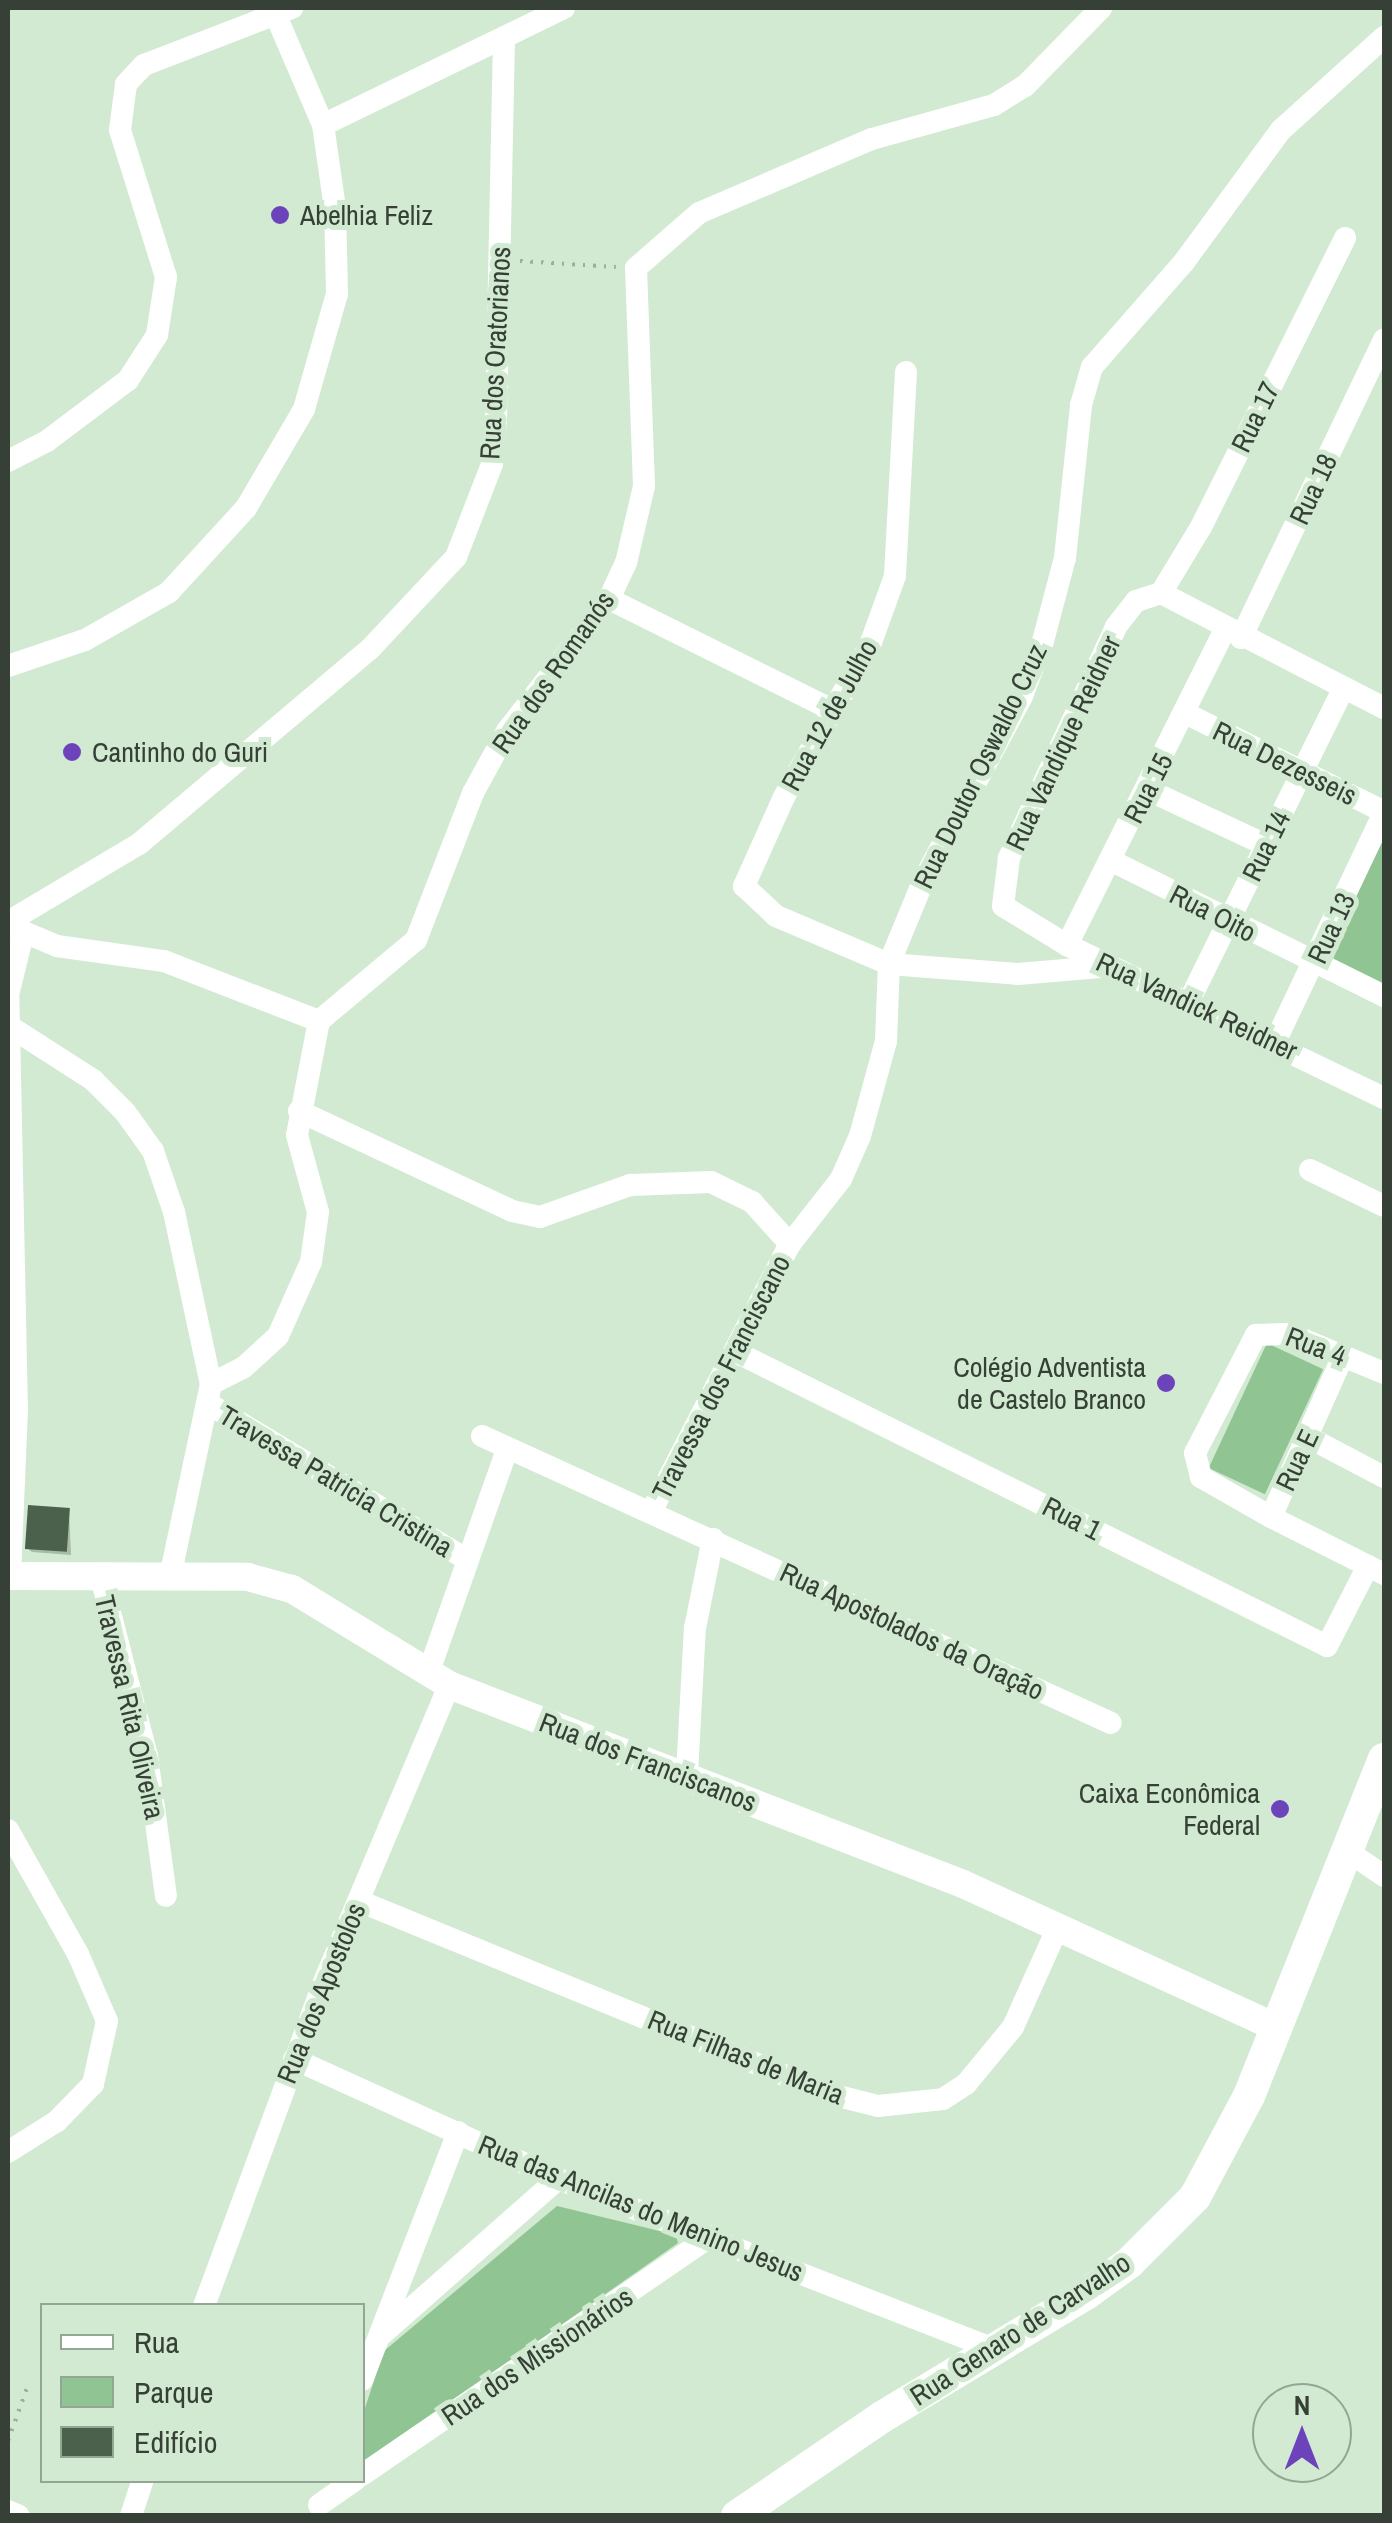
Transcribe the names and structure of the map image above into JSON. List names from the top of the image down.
{
  "streets": {
    "main road": ["Rua Genaro de Carvalho"],
    "street": [
      "Rua dos Oratorianos",
      "Rua 17",
      "Rua 18",
      "Rua dos Romanós",
      "Rua 12 de Julho",
      "Rua Vandique Reidner",
      "Rua Dezesseis",
      "Rua Doutor Oswaldo Cruz",
      "Rua 15",
      "Rua 14",
      "Rua Oito",
      "Rua 13",
      "Rua Vandick Reidner",
      "Rua 4",
      "Travessa dos Franciscano",
      "Rua E",
      "Travessa Patricia Cristina",
      "Rua 1",
      "Rua Apostolados da Oração",
      "Travessa Rita Oliveira",
      "Rua dos Franciscanos",
      "Rua dos Apostolos",
      "Rua Filhas de Maria",
      "Rua das Ancilas do Menino Jesus",
      "Rua dos Missionários"
    ]
  },
  "crossings": [
    ["Rua 17", "Rua Vandique Reidner"],
    ["Rua 18", "Rua 15"],
    ["Rua 12 de Julho", "Rua Doutor Oswaldo Cruz"],
    ["Rua 12 de Julho", "Travessa dos Franciscano"],
    ["Rua Vandique Reidner", "Rua Vandick Reidner"],
    ["Rua Dezesseis", "Rua 15"],
    ["Rua Dezesseis", "Rua 14"],
    ["Rua Dezesseis", "Rua 13"],
    ["Rua Doutor Oswaldo Cruz", "Travessa dos Franciscano"],
    ["Rua 15", "Rua Oito"],
    ["Rua 15", "Rua Vandick Reidner"],
    ["Rua 14", "Rua Oito"],
    ["Rua 14", "Rua Vandick Reidner"],
    ["Rua Oito", "Rua 13"],
    ["Rua 13", "Rua Vandick Reidner"],
    ["Rua 4", "Rua E"],
    ["Travessa dos Franciscano", "Rua 1"],
    ["Travessa dos Franciscano", "Rua Apostolados da Oração"],
    ["Travessa Patricia Cristina", "Rua dos Apostolos"],
    ["Rua Apostolados da Oração", "Rua dos Apostolos"],
    ["Travessa Rita Oliveira", "Rua dos Franciscanos"],
    ["Rua dos Franciscanos", "Rua dos Apostolos"],
    ["Rua dos Franciscanos", "Rua Filhas de Maria"],
    ["Rua dos Franciscanos", "Rua Genaro de Carvalho"],
    ["Rua dos Apostolos", "Rua Filhas de Maria"],
    ["Rua dos Apostolos", "Rua das Ancilas do Menino Jesus"],
    ["Rua das Ancilas do Menino Jesus", "Rua Genaro de Carvalho"],
    ["Rua das Ancilas do Menino Jesus", "Rua dos Missionários"]
  ],
  "places": [
    "Abelhia Feliz",
    "Cantinho do Guri",
    "Colégio Adventista de Castelo Branco",
    "Caixa Econômica Federal"
  ],
  "legend": ["Rua", "Parque", "Edifício"],
  "north": "top"
}
